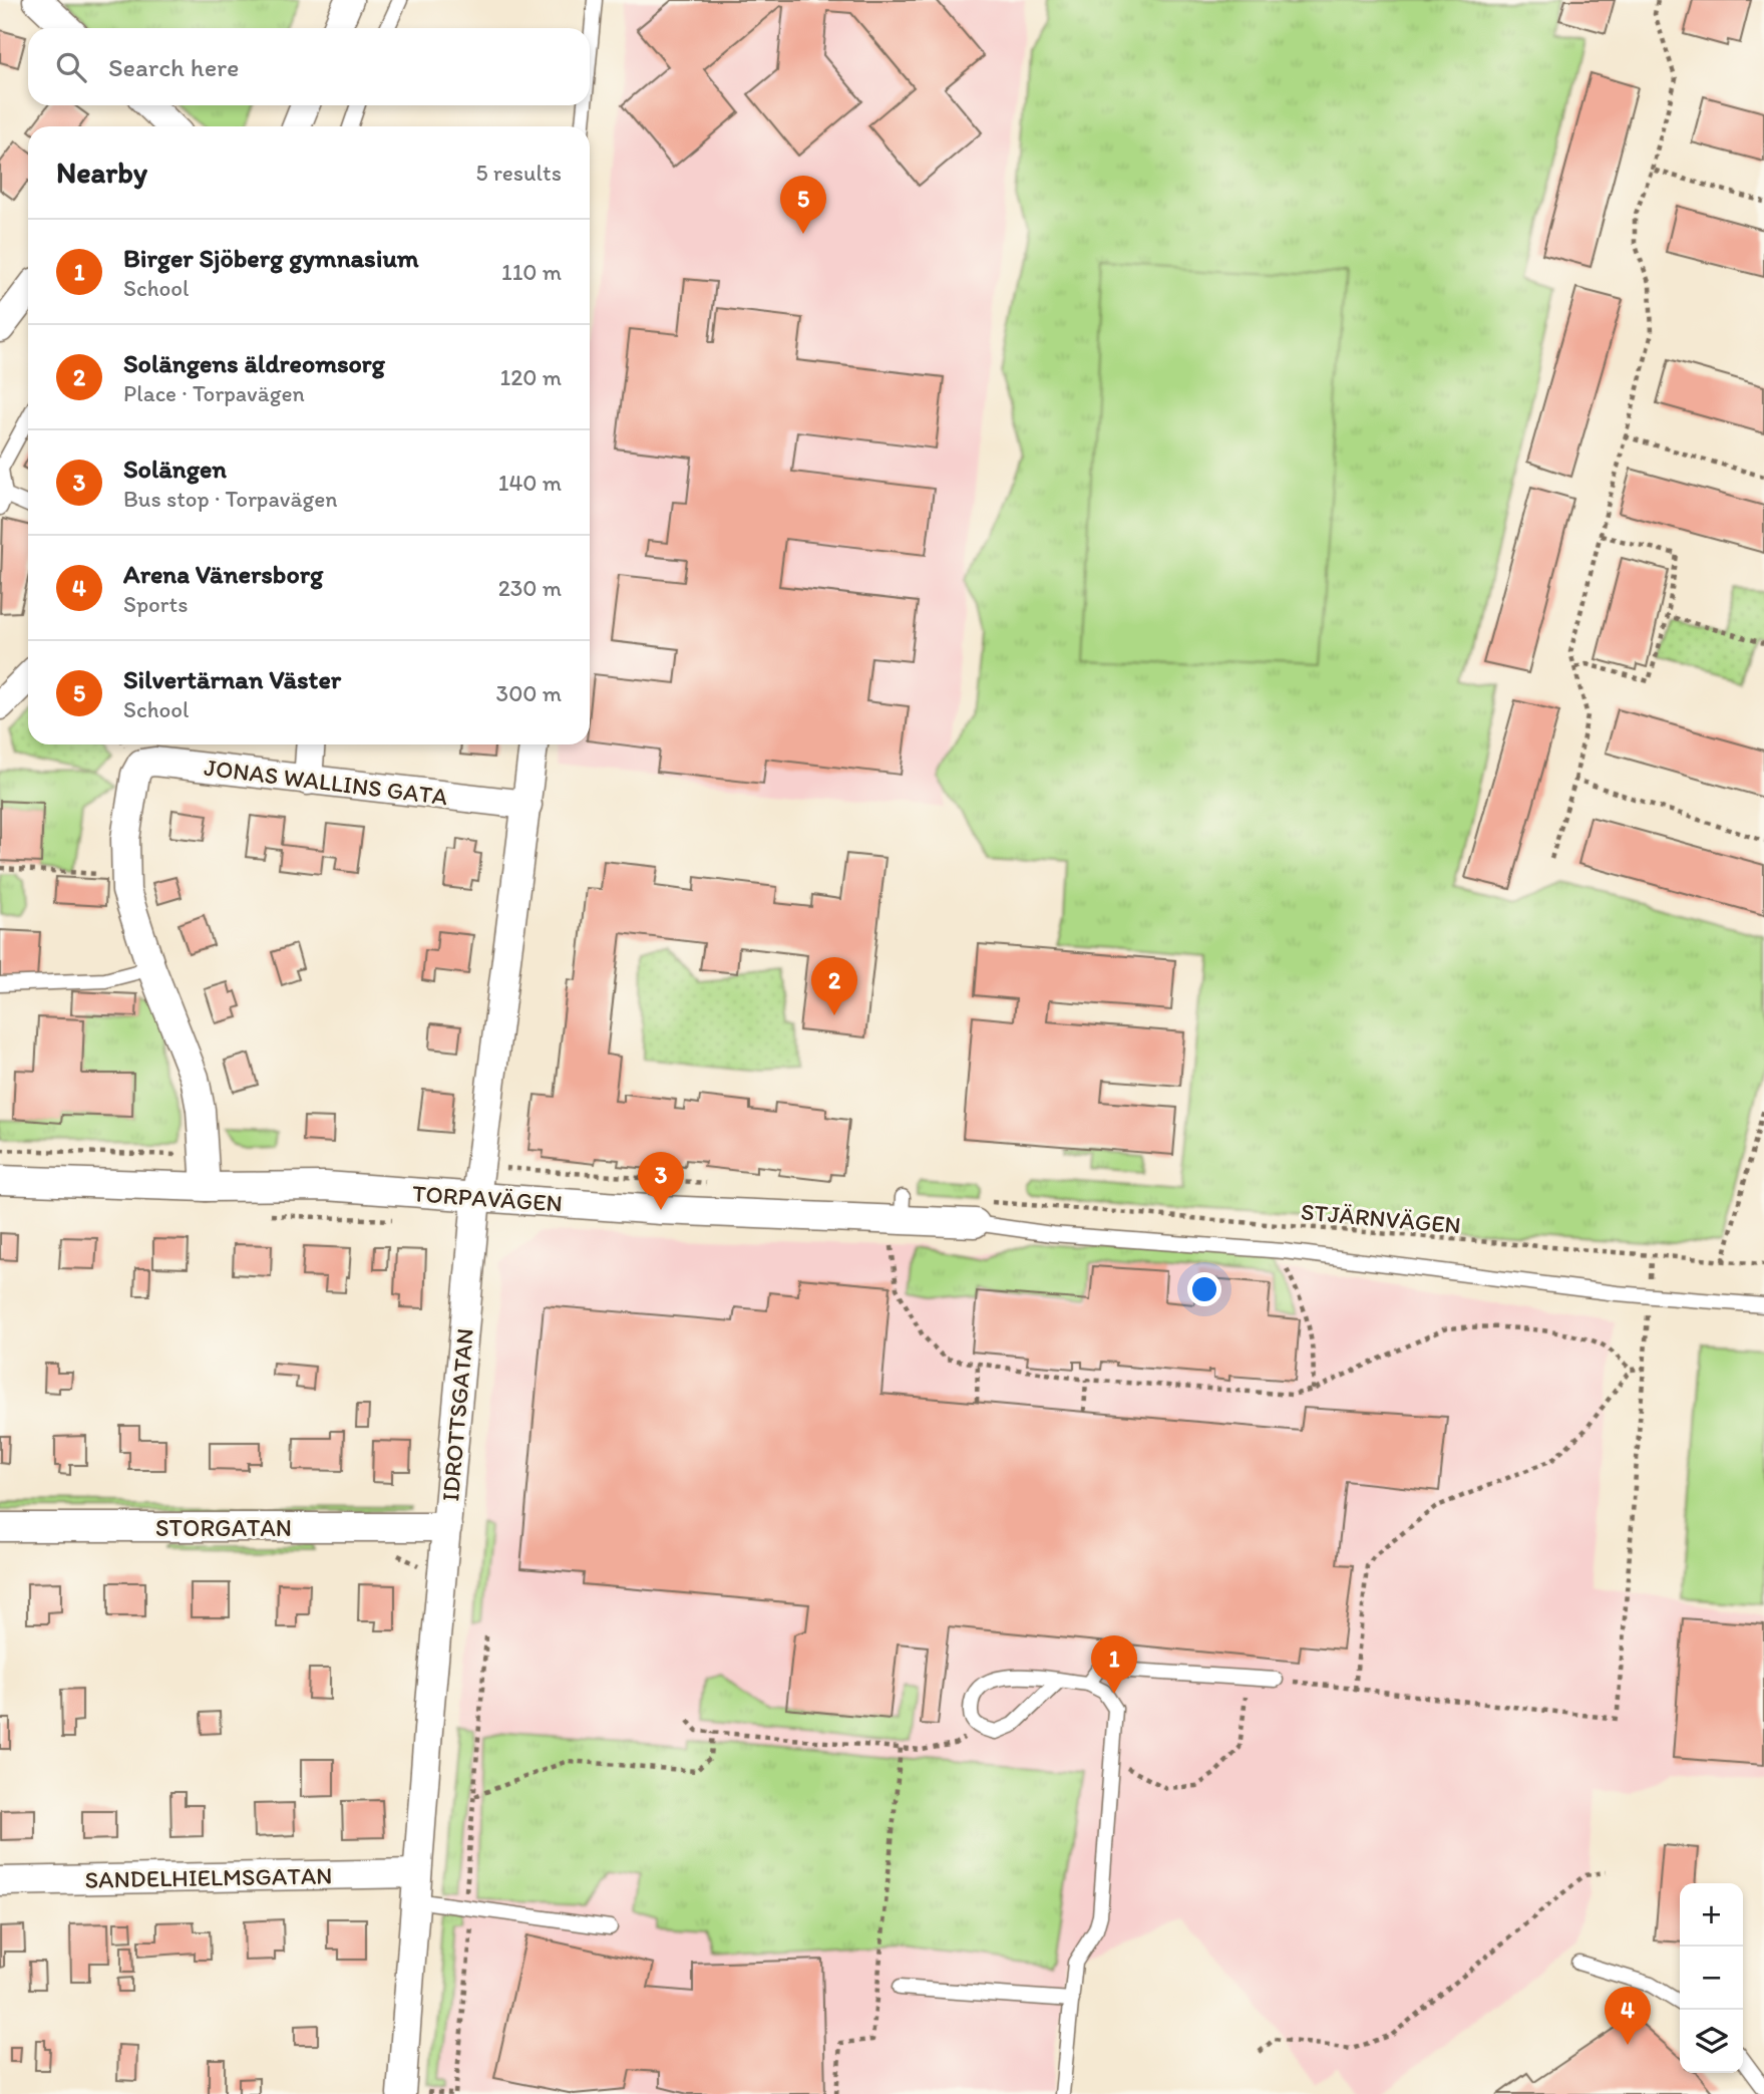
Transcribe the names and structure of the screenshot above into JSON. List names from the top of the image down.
{
  "streets": {
    "street": [
      "JONAS WALLINS GATA",
      "TORPAVÄGEN",
      "IDROTTSGATAN",
      "STORGATAN",
      "SANDELHIELMSGATAN"
    ],
    "path": ["STJÄRNVÄGEN"]
  },
  "crossings": [
    ["JONAS WALLINS GATA", "TORPAVÄGEN"],
    ["JONAS WALLINS GATA", "IDROTTSGATAN"],
    ["TORPAVÄGEN", "IDROTTSGATAN"],
    ["IDROTTSGATAN", "STORGATAN"],
    ["IDROTTSGATAN", "SANDELHIELMSGATAN"]
  ],
  "page": {
    "search": "Search here",
    "heading": ["Nearby", "5 results"],
    "pins": [
      "5",
      "2",
      "3",
      "1",
      "4"
    ],
    "list": [
      {
        "mark": "1",
        "name": "Birger Sjöberg gymnasium",
        "note": "School",
        "value": "110 m"
      },
      {
        "mark": "2",
        "name": "Solängens äldreomsorg",
        "note": "Place · Torpavägen",
        "value": "120 m"
      },
      {
        "mark": "3",
        "name": "Solängen",
        "note": "Bus stop · Torpavägen",
        "value": "140 m"
      },
      {
        "mark": "4",
        "name": "Arena Vänersborg",
        "note": "Sports",
        "value": "230 m"
      },
      {
        "mark": "5",
        "name": "Silvertärnan Väster",
        "note": "School",
        "value": "300 m"
      }
    ],
    "map_buttons": ["+", "−"]
  }
}
